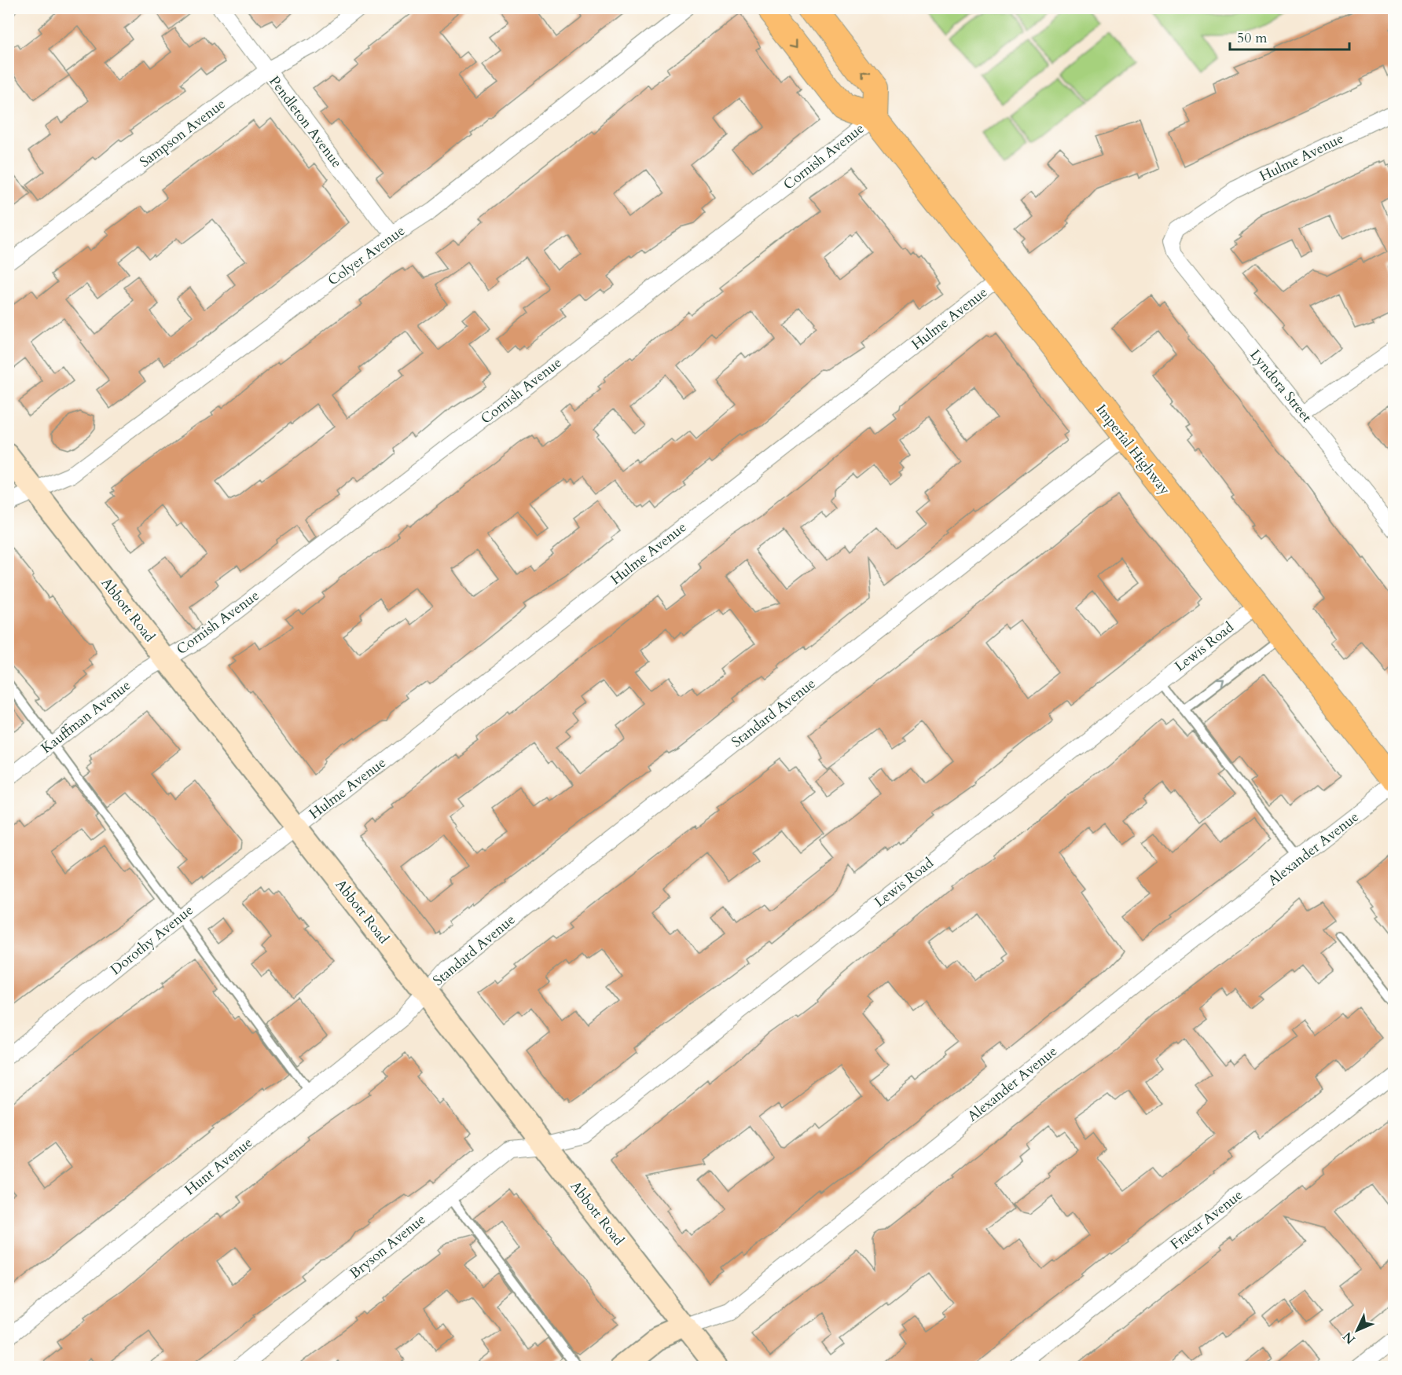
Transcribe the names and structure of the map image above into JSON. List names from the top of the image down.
{
  "streets": {
    "main road": ["Imperial Highway"],
    "street": [
      "Pendleton Avenue",
      "Sampson Avenue",
      "Cornish Avenue",
      "Hulme Avenue",
      "Colyer Avenue",
      "Lyndora Street",
      "Abbott Road",
      "Lewis Road",
      "Standard Avenue",
      "Kauffman Avenue",
      "Alexander Avenue",
      "Dorothy Avenue",
      "Hunt Avenue",
      "Fracar Avenue",
      "Bryson Avenue"
    ]
  },
  "crossings": [
    ["Pendleton Avenue", "Sampson Avenue"],
    ["Pendleton Avenue", "Colyer Avenue"],
    ["Cornish Avenue", "Imperial Highway"],
    ["Cornish Avenue", "Abbott Road"],
    ["Cornish Avenue", "Kauffman Avenue"],
    ["Hulme Avenue", "Lyndora Street"],
    ["Hulme Avenue", "Imperial Highway"],
    ["Hulme Avenue", "Abbott Road"],
    ["Hulme Avenue", "Dorothy Avenue"],
    ["Colyer Avenue", "Abbott Road"],
    ["Imperial Highway", "Lewis Road"],
    ["Imperial Highway", "Standard Avenue"],
    ["Abbott Road", "Lewis Road"],
    ["Abbott Road", "Standard Avenue"],
    ["Abbott Road", "Kauffman Avenue"],
    ["Abbott Road", "Alexander Avenue"],
    ["Abbott Road", "Dorothy Avenue"],
    ["Abbott Road", "Hunt Avenue"],
    ["Abbott Road", "Bryson Avenue"],
    ["Lewis Road", "Bryson Avenue"],
    ["Standard Avenue", "Hunt Avenue"]
  ],
  "scale_bar": "50 m",
  "north": "bottom left"
}
